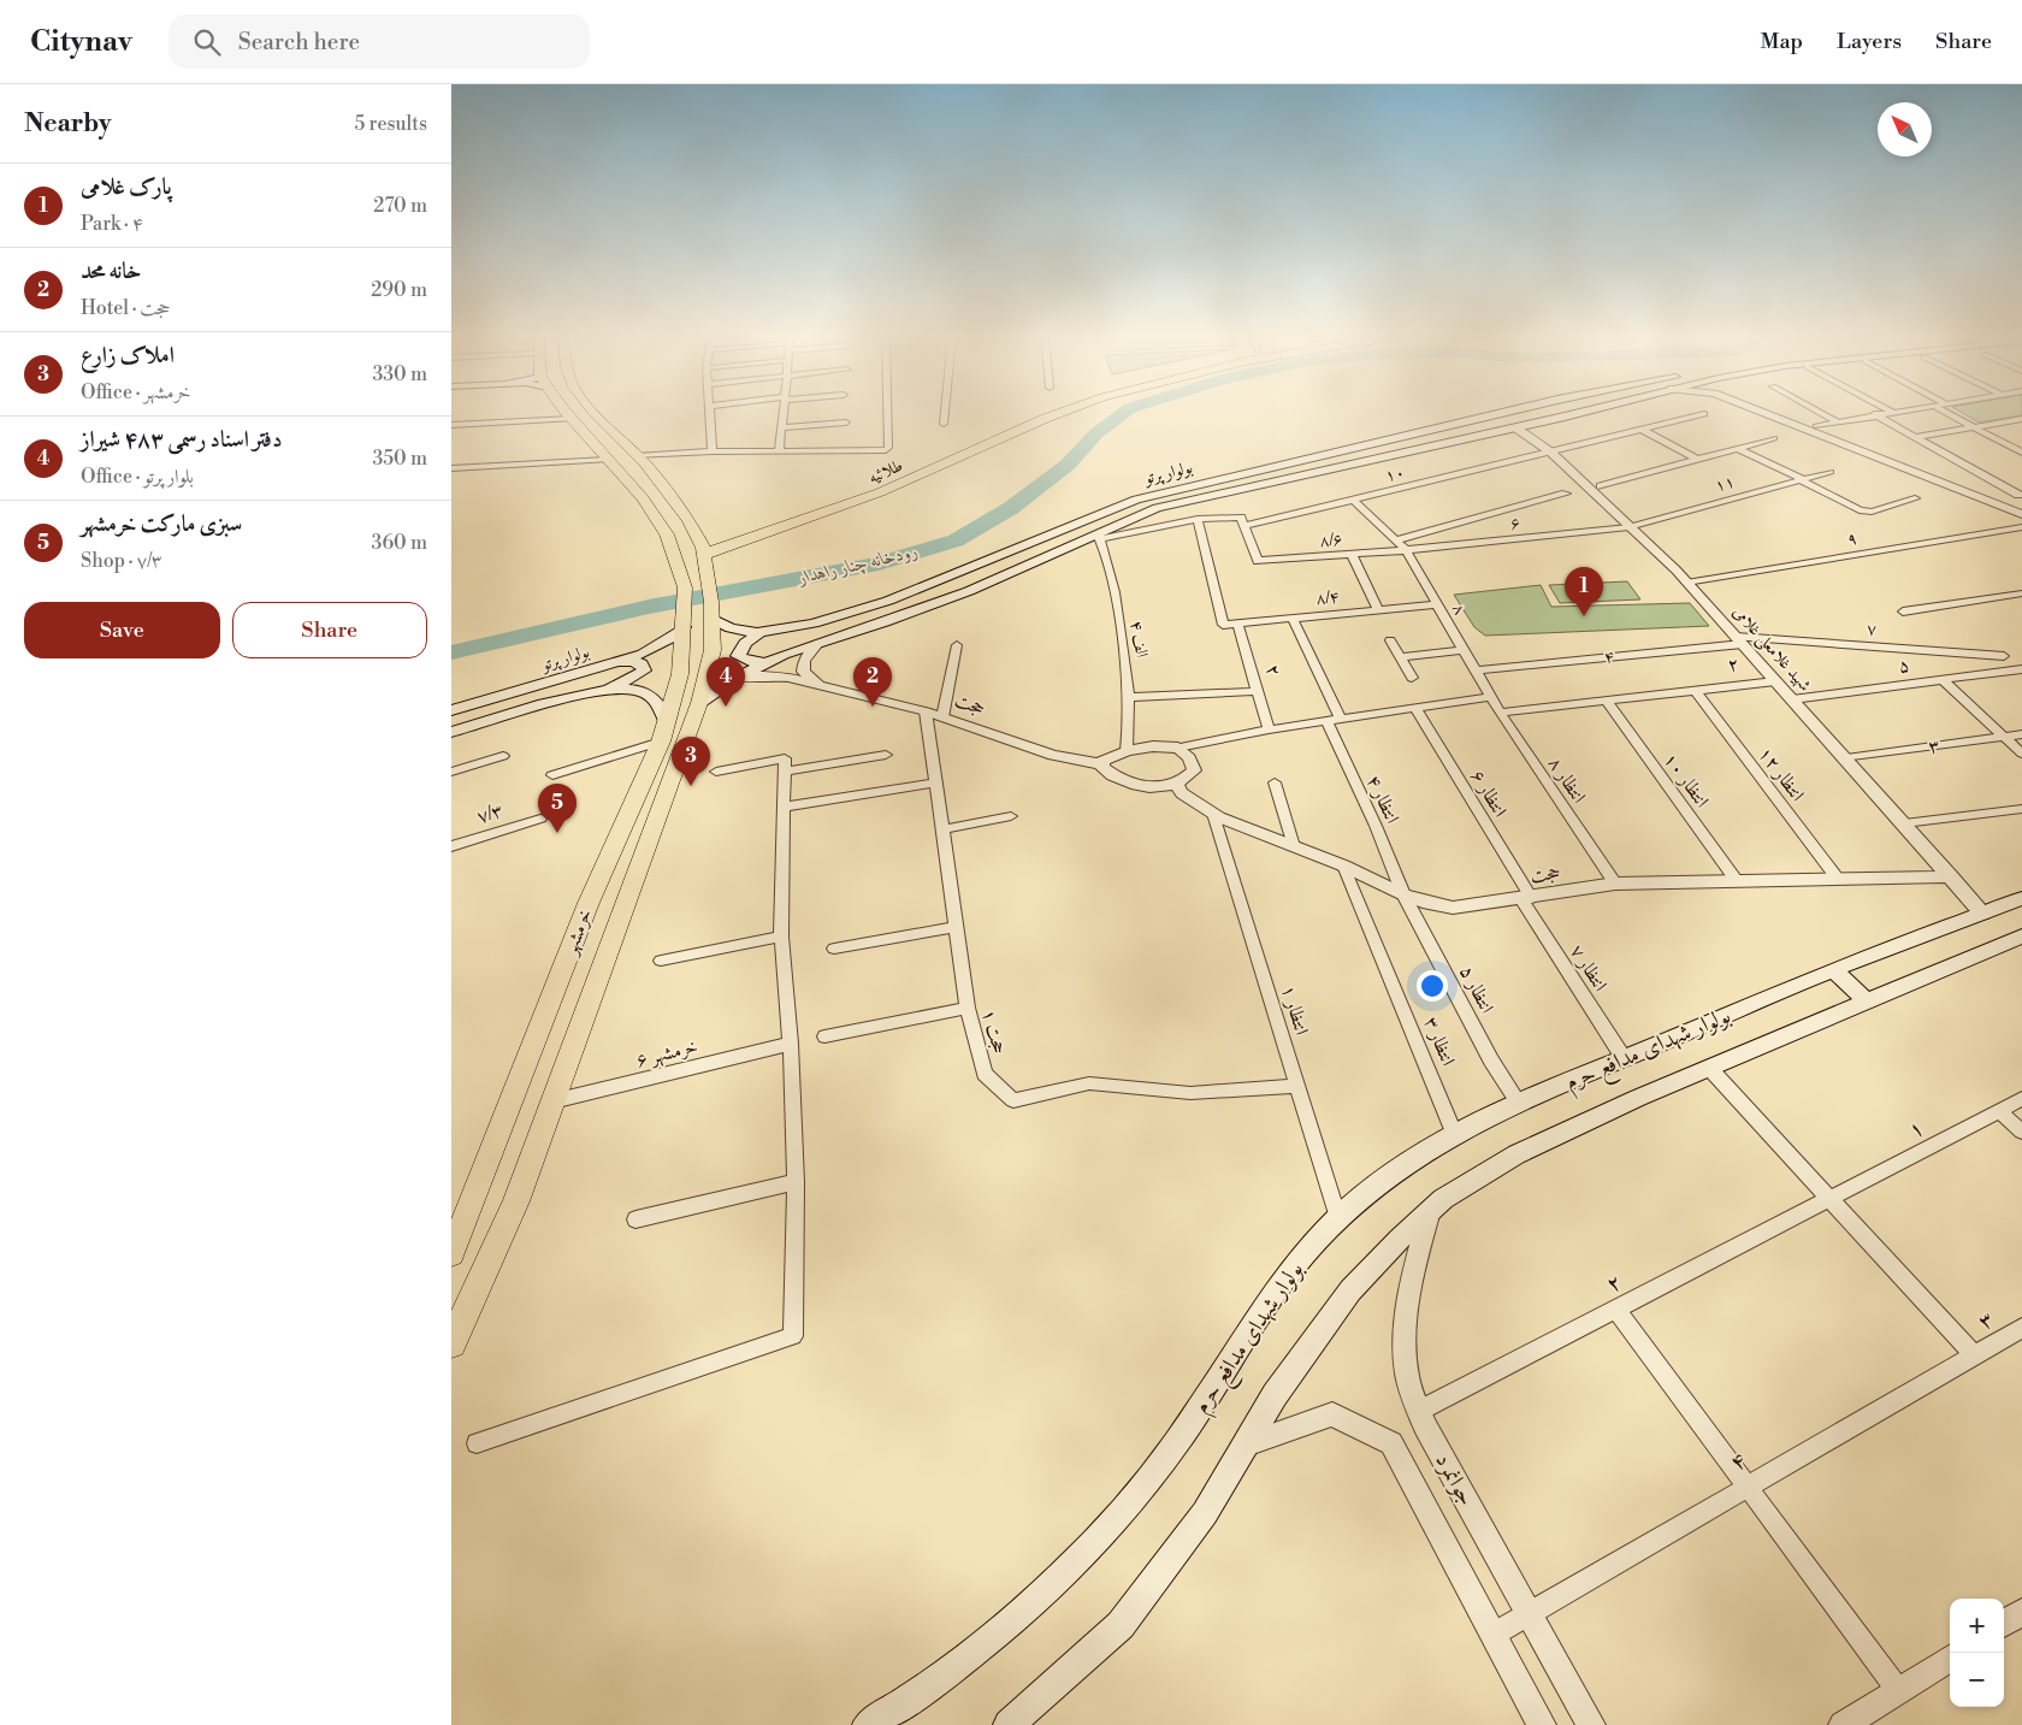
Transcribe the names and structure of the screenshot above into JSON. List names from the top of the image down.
{
  "streets": {
    "main road": [
      "طلائیه",
      "بولوار پرتو",
      "خرمشهر",
      "بولوار شهدای مدافع حرم"
    ],
    "street": [
      "۱۰",
      "۱۱",
      "۶",
      "۹",
      "۸/۶",
      "۸/۴",
      "۸",
      "۷",
      "۴ الف",
      "شهید غلامعلی غلامی",
      "۴",
      "۲",
      "۵",
      "حجت",
      "۳",
      "انتظار ۱۲",
      "انتظار ۸",
      "انتظار ۱۰",
      "انتظار ۶",
      "انتظار ۴",
      "۷/۳",
      "انتظار ۷",
      "انتظار ۵",
      "انتظار ۱",
      "حجت ۱",
      "انتظار ۳",
      "خرمشهر ۶",
      "۱",
      "جوانمرد"
    ]
  },
  "crossings": [
    ["بولوار پرتو", "۴ الف"],
    ["بولوار پرتو", "شهید غلامعلی غلامی"],
    ["بولوار پرتو", "حجت"],
    ["بولوار پرتو", "خرمشهر"],
    ["۱۰", "۸/۶"],
    ["۱۰", "۸"],
    ["۱۰", "شهید غلامعلی غلامی"],
    ["۱۱", "۶"],
    ["۱۱", "شهید غلامعلی غلامی"],
    ["۶", "۸/۶"],
    ["۶", "۸"],
    ["۶", "شهید غلامعلی غلامی"],
    ["۹", "شهید غلامعلی غلامی"],
    ["۸/۶", "۸"],
    ["۸/۴", "۸"],
    ["۸/۴", "۲"],
    ["۸", "۴"],
    ["۸", "انتظار ۸"],
    ["۷", "شهید غلامعلی غلامی"],
    ["۷", "۴"],
    ["شهید غلامعلی غلامی", "۴"],
    ["شهید غلامعلی غلامی", "۲"],
    ["شهید غلامعلی غلامی", "۵"],
    ["شهید غلامعلی غلامی", "حجت"],
    ["شهید غلامعلی غلامی", "۳"],
    ["شهید غلامعلی غلامی", "بولوار شهدای مدافع حرم"],
    ["۴", "۳"],
    ["۴", "جوانمرد"],
    ["۲", "انتظار ۱۲"],
    ["۲", "۱"],
    ["۲", "جوانمرد"],
    ["حجت", "انتظار ۱۲"],
    ["حجت", "انتظار ۸"],
    ["حجت", "انتظار ۱۰"],
    ["حجت", "انتظار ۶"],
    ["حجت", "انتظار ۴"],
    ["حجت", "انتظار ۷"],
    ["حجت", "انتظار ۵"],
    ["حجت", "انتظار ۱"],
    ["حجت", "حجت ۱"],
    ["حجت", "انتظار ۳"],
    ["انتظار ۶", "انتظار ۷"],
    ["انتظار ۴", "انتظار ۵"],
    ["انتظار ۷", "بولوار شهدای مدافع حرم"],
    ["انتظار ۵", "بولوار شهدای مدافع حرم"],
    ["انتظار ۱", "حجت ۱"],
    ["انتظار ۱", "بولوار شهدای مدافع حرم"],
    ["انتظار ۳", "بولوار شهدای مدافع حرم"],
    ["بولوار شهدای مدافع حرم", "جوانمرد"]
  ],
  "water": ["رودخانه چنار راهدار"],
  "north": "top left",
  "page": {
    "header": "Citynav",
    "search": "Search here",
    "nav": ["Map", "Layers", "Share"],
    "heading": ["Nearby", "5 results"],
    "list": [
      {
        "mark": "1",
        "name": "پارک غلامی",
        "note": "Park · ۴",
        "value": "270 m"
      },
      {
        "mark": "2",
        "name": "خانه محد",
        "note": "Hotel · حجت",
        "value": "290 m"
      },
      {
        "mark": "3",
        "name": "املاک زارع",
        "note": "Office · خرمشهر",
        "value": "330 m"
      },
      {
        "mark": "4",
        "name": "دفتر اسناد رسمی ۴۸۳ شیراز",
        "note": "Office · بلوار پرتو",
        "value": "350 m"
      },
      {
        "mark": "5",
        "name": "سبزی مارکت خرمشهر",
        "note": "Shop · ۷/۳",
        "value": "360 m"
      }
    ],
    "pins": [
      "1",
      "2",
      "4",
      "3",
      "5"
    ],
    "buttons": ["Save", "Share"],
    "map_buttons": ["+", "−"]
  }
}
